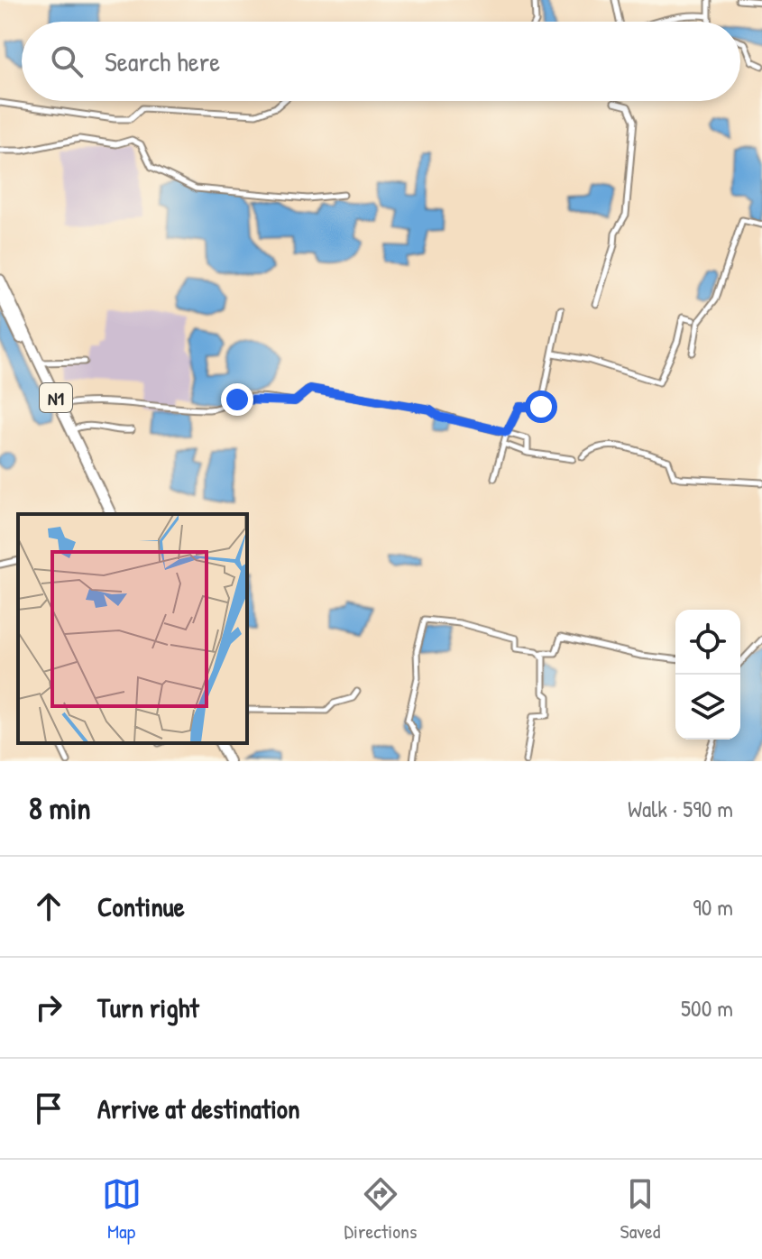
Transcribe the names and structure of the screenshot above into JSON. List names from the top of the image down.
{
  "streets": {
    "highway": ["N1"]
  },
  "page": {
    "search": "Search here",
    "heading": ["8 min", "Walk · 590 m"],
    "list": [
      ["Continue", "90 m"],
      ["Turn right", "500 m"],
      "Arrive at destination"
    ],
    "nav": ["Map", "Directions", "Saved"]
  }
}
